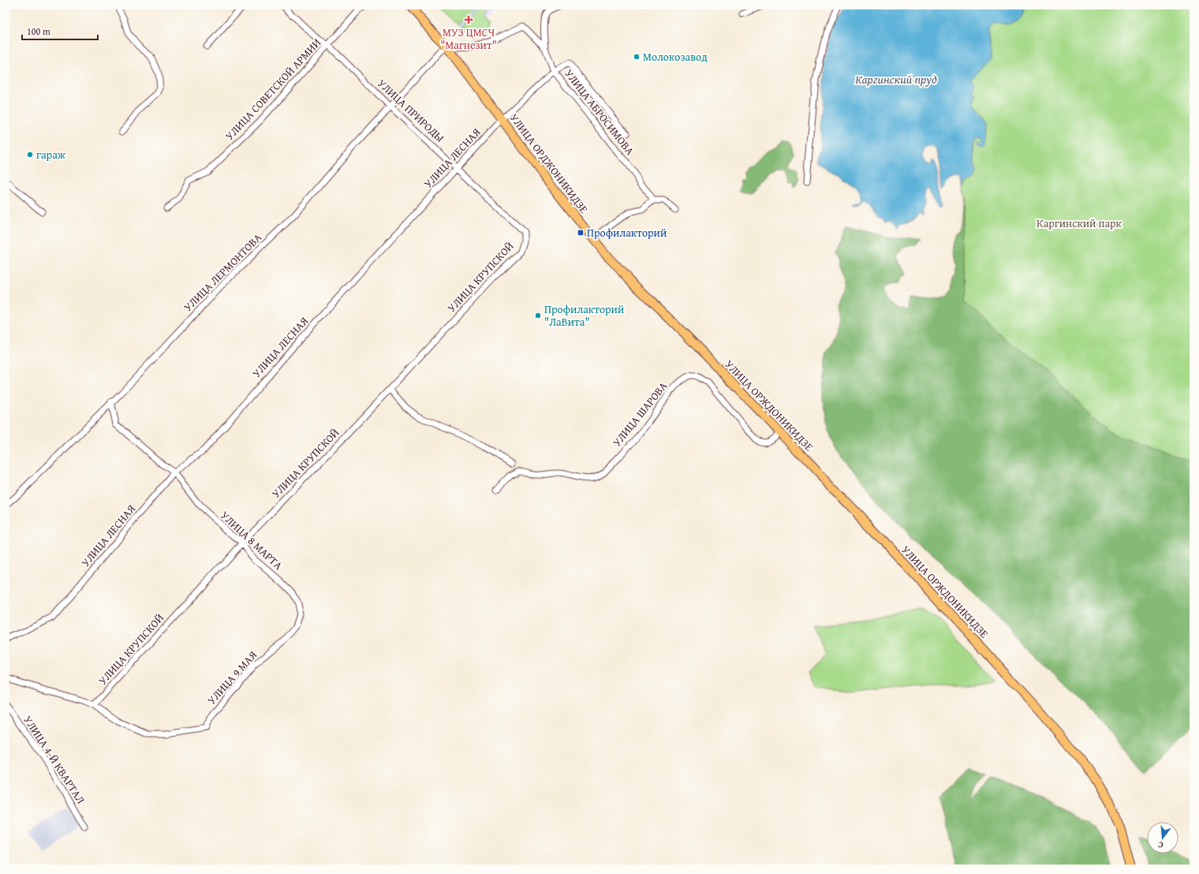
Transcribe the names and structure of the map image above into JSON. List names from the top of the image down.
{
  "streets": {
    "main road": ["УЛИЦА ОРДЖОНИКИДЗЕ", "УЛИЦА ОРЖДОНИКИДЗЕ"],
    "street": [
      "УЛИЦА СОВЕТСКОЙ АРМИИ",
      "УЛИЦА ПРИРОДЫ",
      "УЛИЦА АБРОСИМОВА",
      "УЛИЦА ЛЕСНАЯ",
      "УЛИЦА ЛЕРМОНТОВА",
      "УЛИЦА КРУПСКОЙ",
      "УЛИЦА ШАРОВА",
      "УЛИЦА 8 МАРТА",
      "УЛИЦА 9 МАЯ",
      "УЛИЦА 4-Й КВАРТАЛ"
    ]
  },
  "crossings": [
    ["УЛИЦА СОВЕТСКОЙ АРМИИ", "УЛИЦА ПРИРОДЫ"],
    ["УЛИЦА ПРИРОДЫ", "УЛИЦА ЛЕСНАЯ"],
    ["УЛИЦА ПРИРОДЫ", "УЛИЦА ЛЕРМОНТОВА"],
    ["УЛИЦА ПРИРОДЫ", "УЛИЦА КРУПСКОЙ"],
    ["УЛИЦА АБРОСИМОВА", "УЛИЦА ЛЕСНАЯ"],
    ["УЛИЦА АБРОСИМОВА", "УЛИЦА ОРДЖОНИКИДЗЕ"],
    ["УЛИЦА АБРОСИМОВА", "УЛИЦА ЛЕРМОНТОВА"],
    ["УЛИЦА ЛЕСНАЯ", "УЛИЦА ОРДЖОНИКИДЗЕ"],
    ["УЛИЦА ЛЕСНАЯ", "УЛИЦА 8 МАРТА"],
    ["УЛИЦА ОРДЖОНИКИДЗЕ", "УЛИЦА ЛЕРМОНТОВА"],
    ["УЛИЦА ОРДЖОНИКИДЗЕ", "УЛИЦА ОРЖДОНИКИДЗЕ"],
    ["УЛИЦА ЛЕРМОНТОВА", "УЛИЦА 8 МАРТА"],
    ["УЛИЦА КРУПСКОЙ", "УЛИЦА 8 МАРТА"],
    ["УЛИЦА КРУПСКОЙ", "УЛИЦА 9 МАЯ"],
    ["УЛИЦА ОРЖДОНИКИДЗЕ", "УЛИЦА ШАРОВА"],
    ["УЛИЦА 8 МАРТА", "УЛИЦА 9 МАЯ"]
  ],
  "water": ["Каргинский пруд"],
  "parks": ["Каргинский парк"],
  "places": {
    "health": ["МУЗ ЦМСЧ \"Магнезит\""],
    "other": ["Молокозавод", "гараж", "Профилакторий \"ЛаВита\""],
    "transit": ["Профилакторий"]
  },
  "scale_bar": "100 m",
  "north": "bottom"
}
